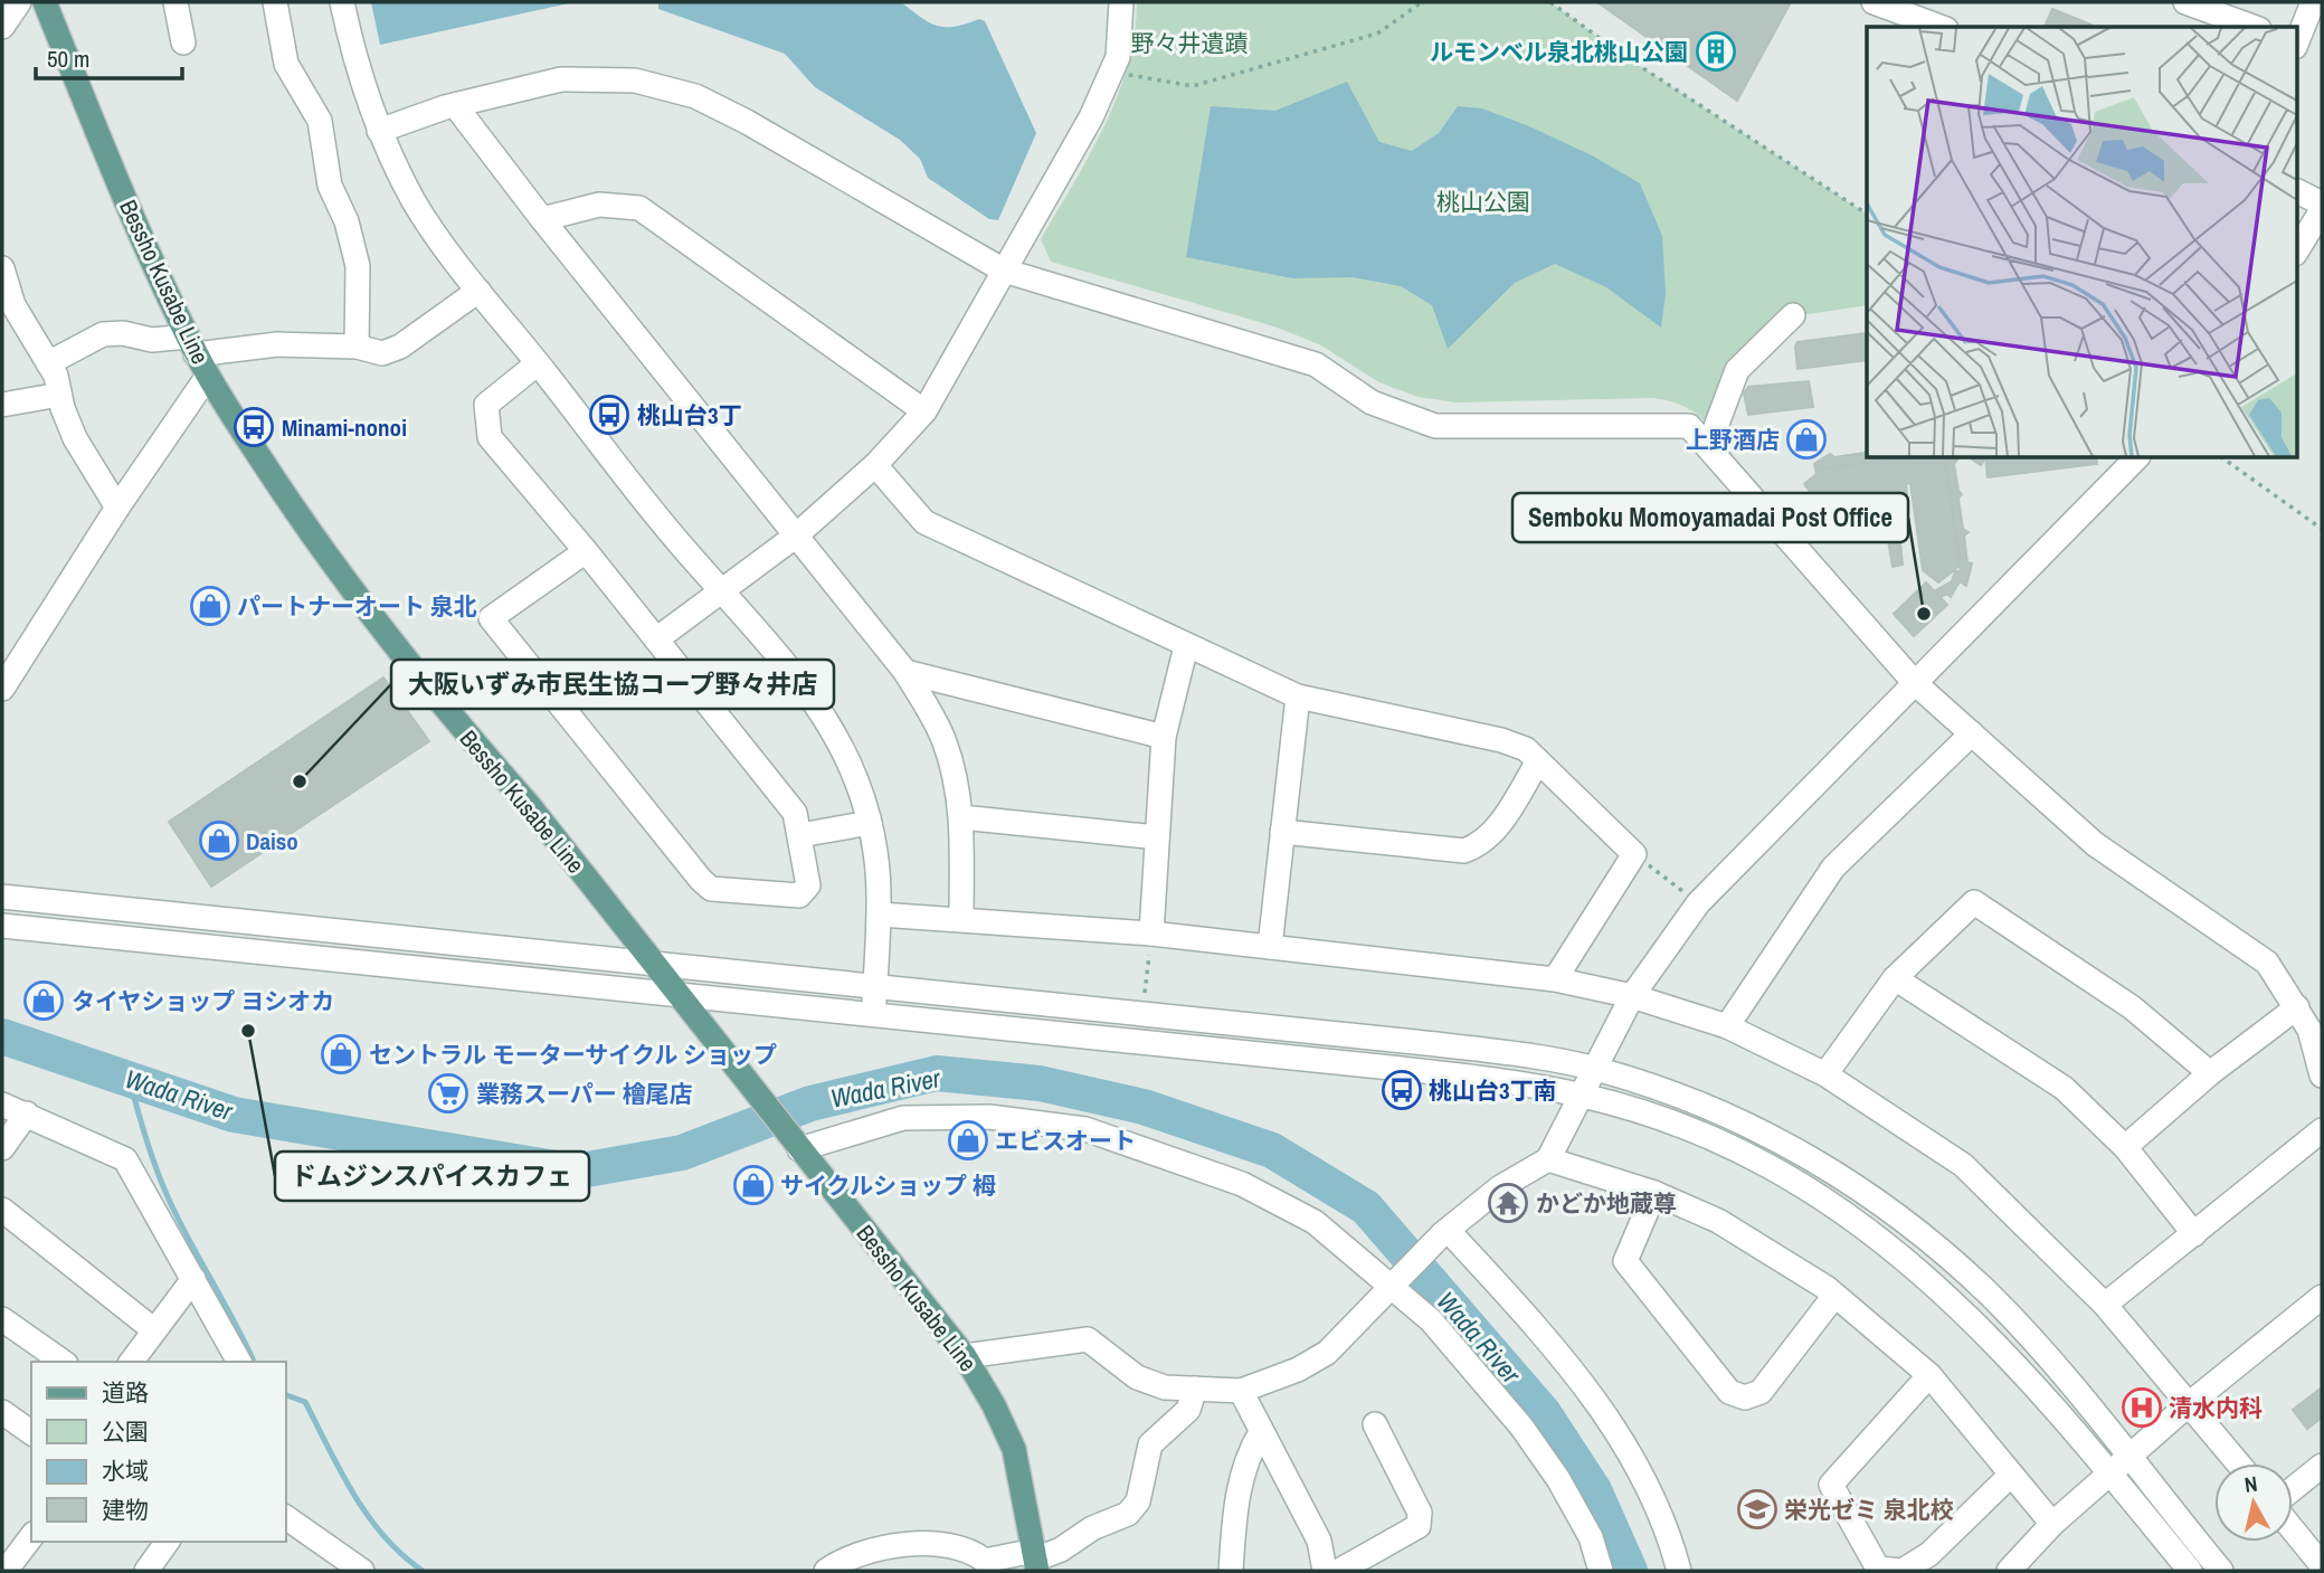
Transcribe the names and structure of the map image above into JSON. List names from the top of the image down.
{
  "streets": {
    "main road": ["Bessho Kusabe Line"]
  },
  "water": ["Wada River"],
  "parks": ["野々井遺蹟", "桃山公園"],
  "places": {
    "building": ["ルモンベル泉北桃山公園"],
    "bus stop": ["桃山台3丁", "Minami-nonoi", "桃山台3丁南"],
    "shop": [
      "上野酒店",
      "パートナーオート 泉北",
      "Daiso",
      "タイヤショップ ヨシオカ",
      "セントラル モーターサイクル ショップ",
      "エビスオート",
      "サイクルショップ 栂"
    ],
    "other": ["Semboku Momoyamadai Post Office", "大阪いずみ市民生協コープ野々井店", "ドムジンスパイスカフェ"],
    "supermarket": ["業務スーパー 檜尾店"],
    "temple": ["かどか地蔵尊"],
    "hospital": ["清水内科"],
    "school or university": ["栄光ゼミ 泉北校"]
  },
  "legend": [
    "道路",
    "公園",
    "水域",
    "建物"
  ],
  "scale_bar": "50 m",
  "north": "top"
}
